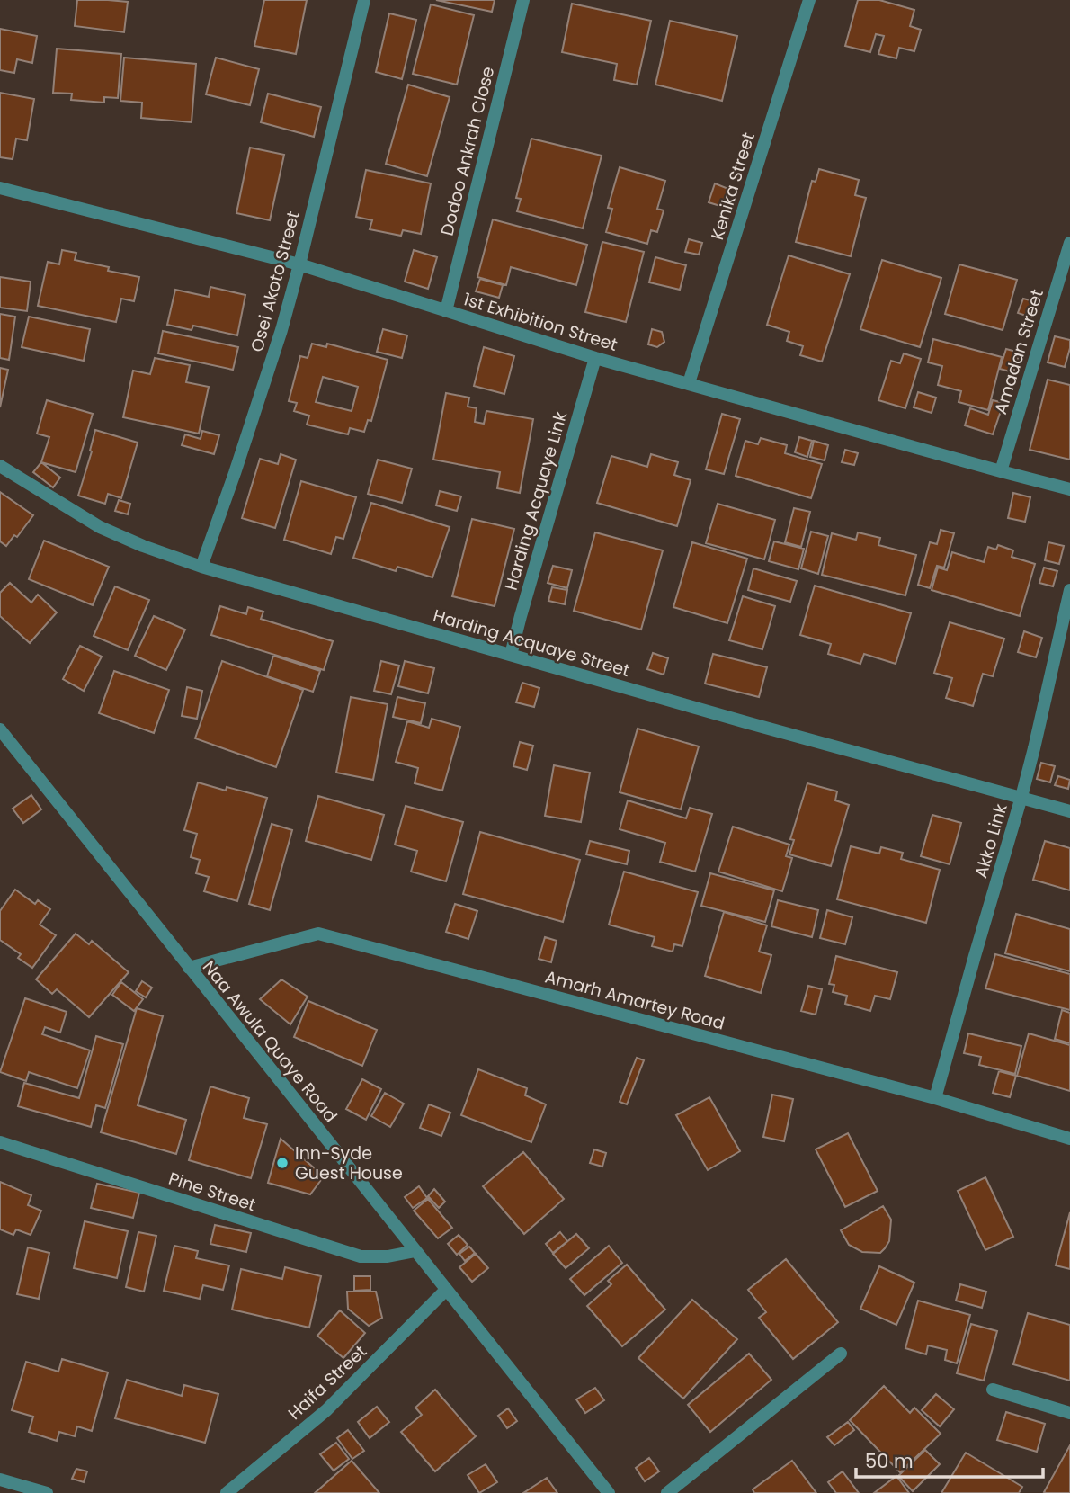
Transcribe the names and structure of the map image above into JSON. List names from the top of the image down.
{
  "streets": {
    "street": [
      "Dodoo Ankrah Close",
      "Kenika Street",
      "Osei Akoto Street",
      "1st Exhibition Street",
      "Amadan Street",
      "Harding Acquaye Link",
      "Harding Acquaye Street",
      "Akko Link",
      "Amarh Amartey Road",
      "Naa Awula Quaye Road",
      "Pine Street",
      "Haifa Street"
    ]
  },
  "crossings": [
    ["Dodoo Ankrah Close", "1st Exhibition Street"],
    ["Kenika Street", "1st Exhibition Street"],
    ["Osei Akoto Street", "1st Exhibition Street"],
    ["Osei Akoto Street", "Harding Acquaye Street"],
    ["1st Exhibition Street", "Amadan Street"],
    ["1st Exhibition Street", "Harding Acquaye Link"],
    ["Harding Acquaye Link", "Harding Acquaye Street"],
    ["Harding Acquaye Street", "Akko Link"],
    ["Akko Link", "Amarh Amartey Road"],
    ["Amarh Amartey Road", "Naa Awula Quaye Road"],
    ["Naa Awula Quaye Road", "Pine Street"],
    ["Naa Awula Quaye Road", "Haifa Street"]
  ],
  "places": ["Inn-Syde Guest House"],
  "scale_bar": "50 m"
}
